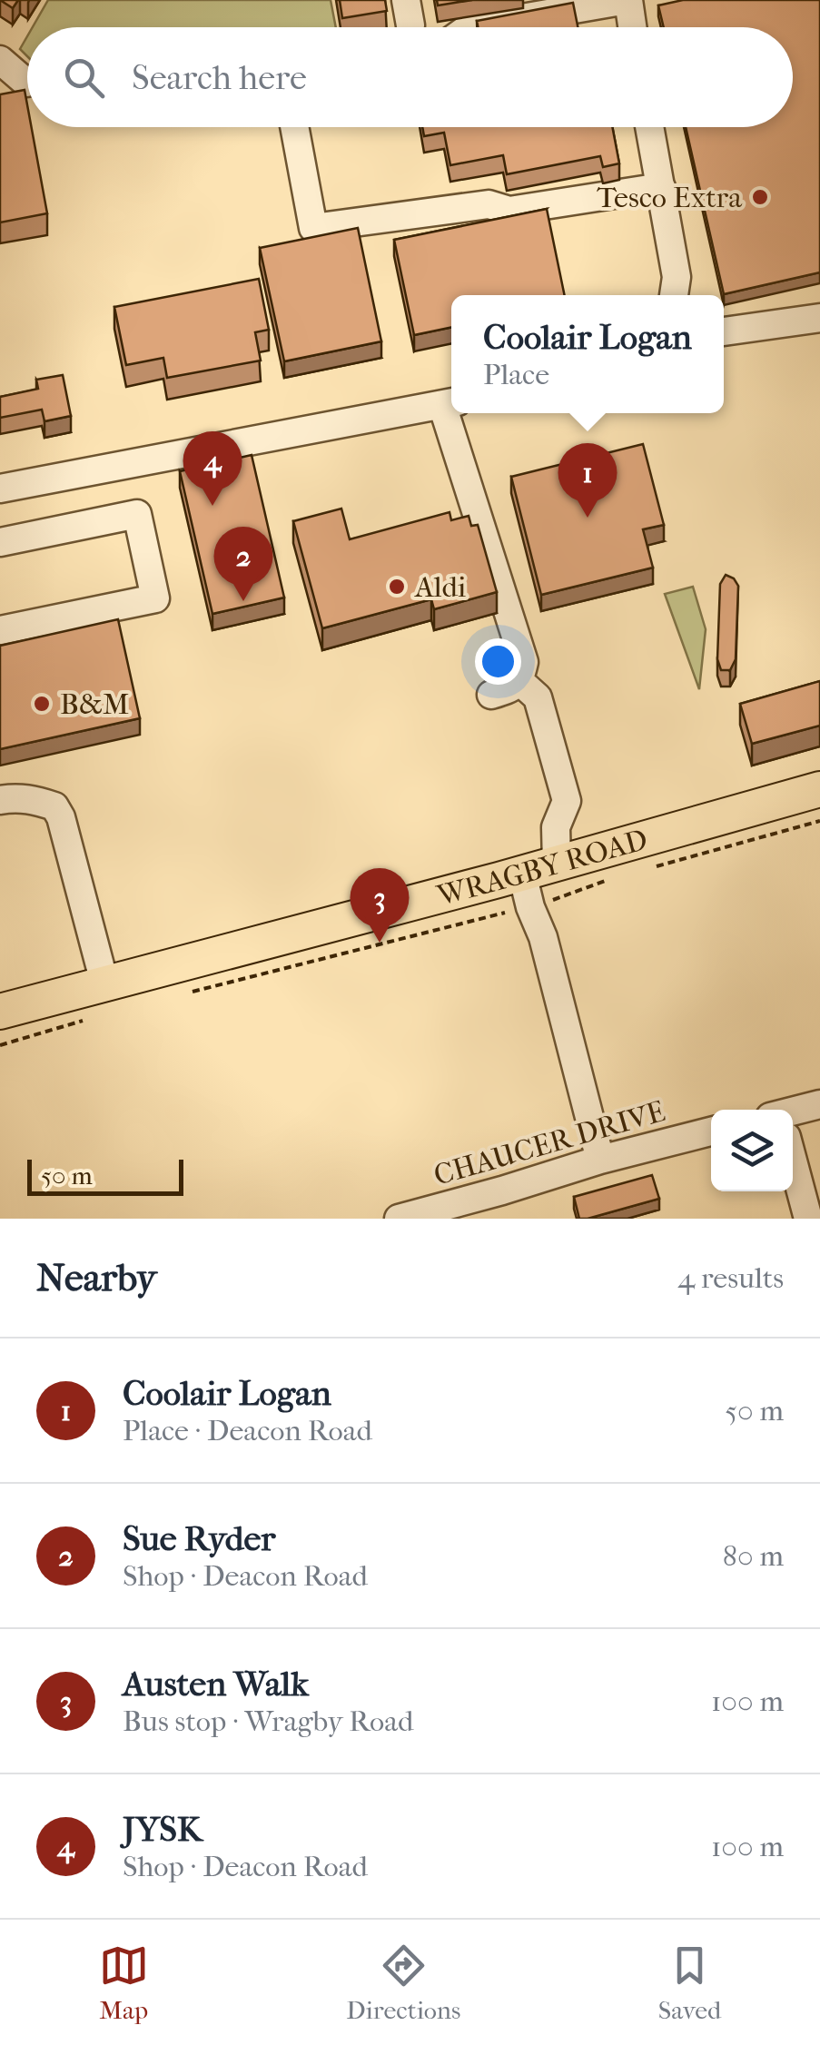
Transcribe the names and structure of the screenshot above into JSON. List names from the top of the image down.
{
  "streets": {
    "main road": ["WRAGBY ROAD"],
    "street": ["CHAUCER DRIVE"]
  },
  "places": ["Tesco Extra", "Aldi", "B&M"],
  "scale_bar": "50 m",
  "page": {
    "search": "Search here",
    "popup": ["Coolair Logan", "Place"],
    "pins": [
      "4",
      "1",
      "2",
      "3"
    ],
    "scale": "50 m",
    "heading": ["Nearby", "4 results"],
    "list": [
      {
        "mark": "1",
        "name": "Coolair Logan",
        "note": "Place · Deacon Road",
        "value": "50 m"
      },
      {
        "mark": "2",
        "name": "Sue Ryder",
        "note": "Shop · Deacon Road",
        "value": "80 m"
      },
      {
        "mark": "3",
        "name": "Austen Walk",
        "note": "Bus stop · Wragby Road",
        "value": "100 m"
      },
      {
        "mark": "4",
        "name": "JYSK",
        "note": "Shop · Deacon Road",
        "value": "100 m"
      }
    ],
    "nav": ["Map", "Directions", "Saved"]
  }
}
